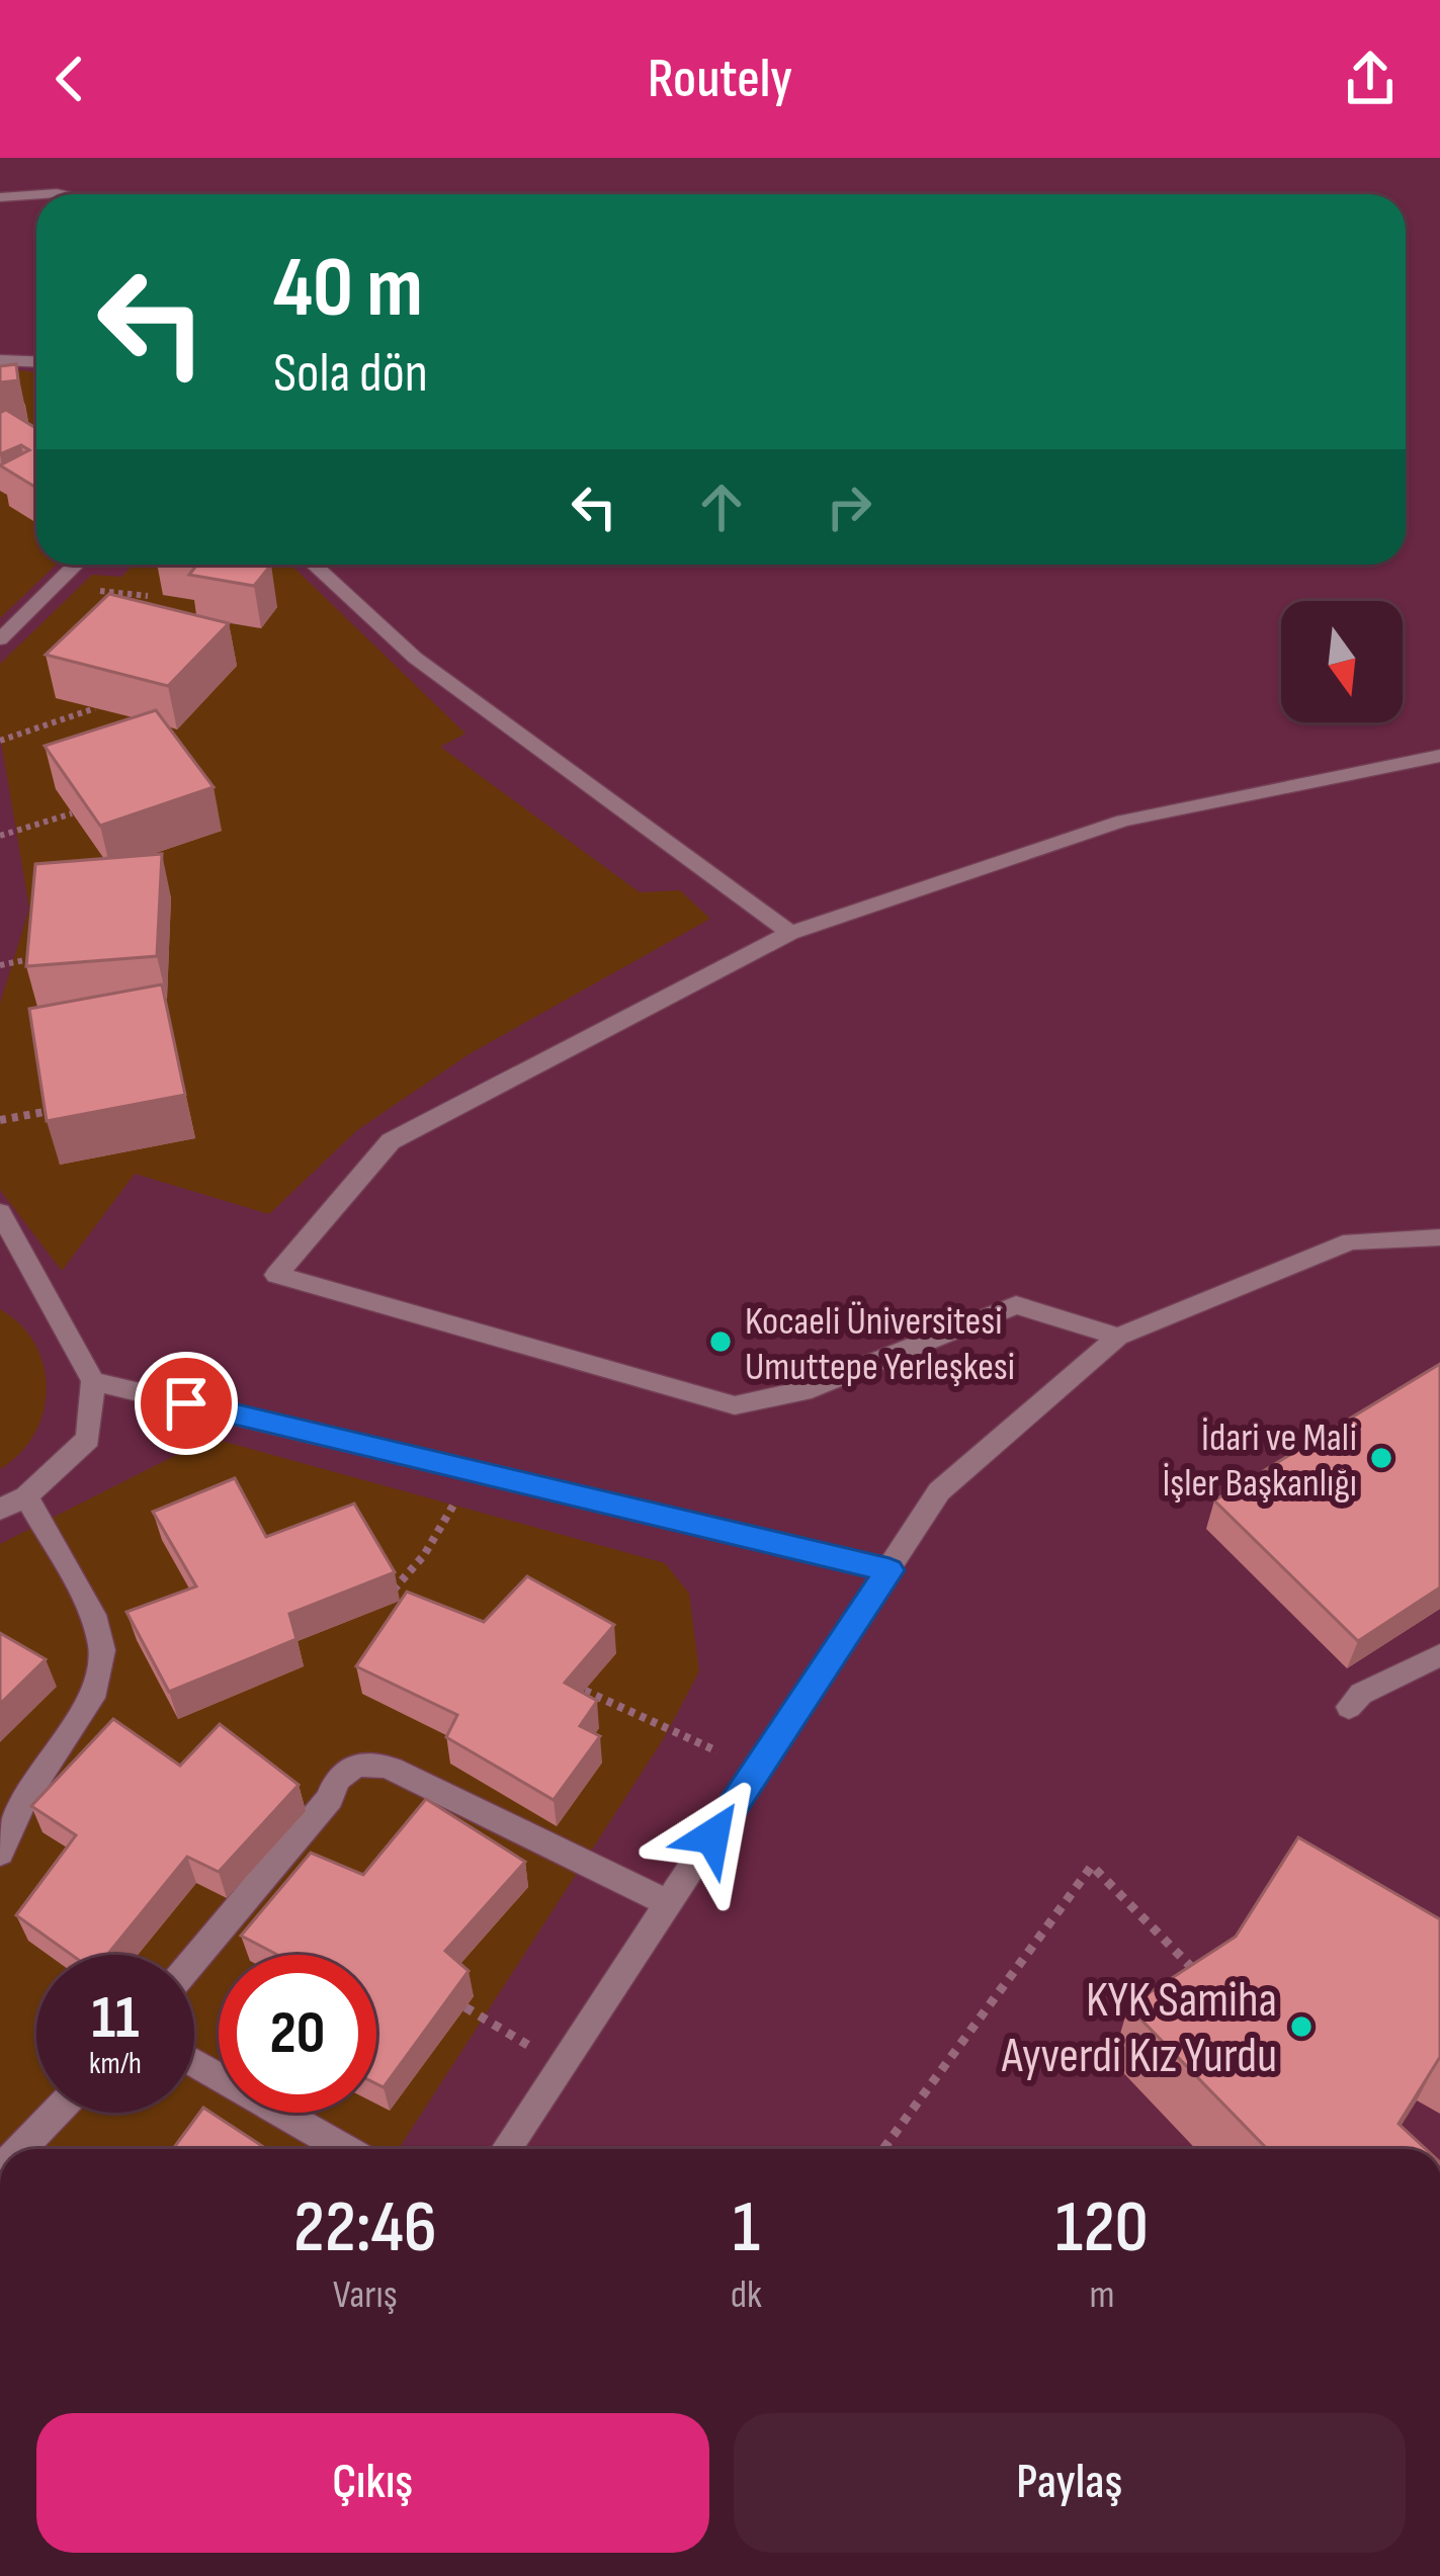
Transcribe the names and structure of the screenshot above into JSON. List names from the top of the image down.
{
  "places": ["Kocaeli Üniversitesi Umuttepe Yerleşkesi", "İdari ve Mali İşler Başkanlığı", "KYK Samiha Ayverdi Kız Yurdu"],
  "north": "bottom",
  "page": {
    "header": "Routely",
    "turn": ["40 m", "Sola dön"],
    "speed": "11 km/h",
    "limit": "20",
    "eta": [
      "22:46",
      "Varış",
      "1",
      "dk",
      "120",
      "m"
    ],
    "buttons": ["Çıkış", "Paylaş"]
  }
}
